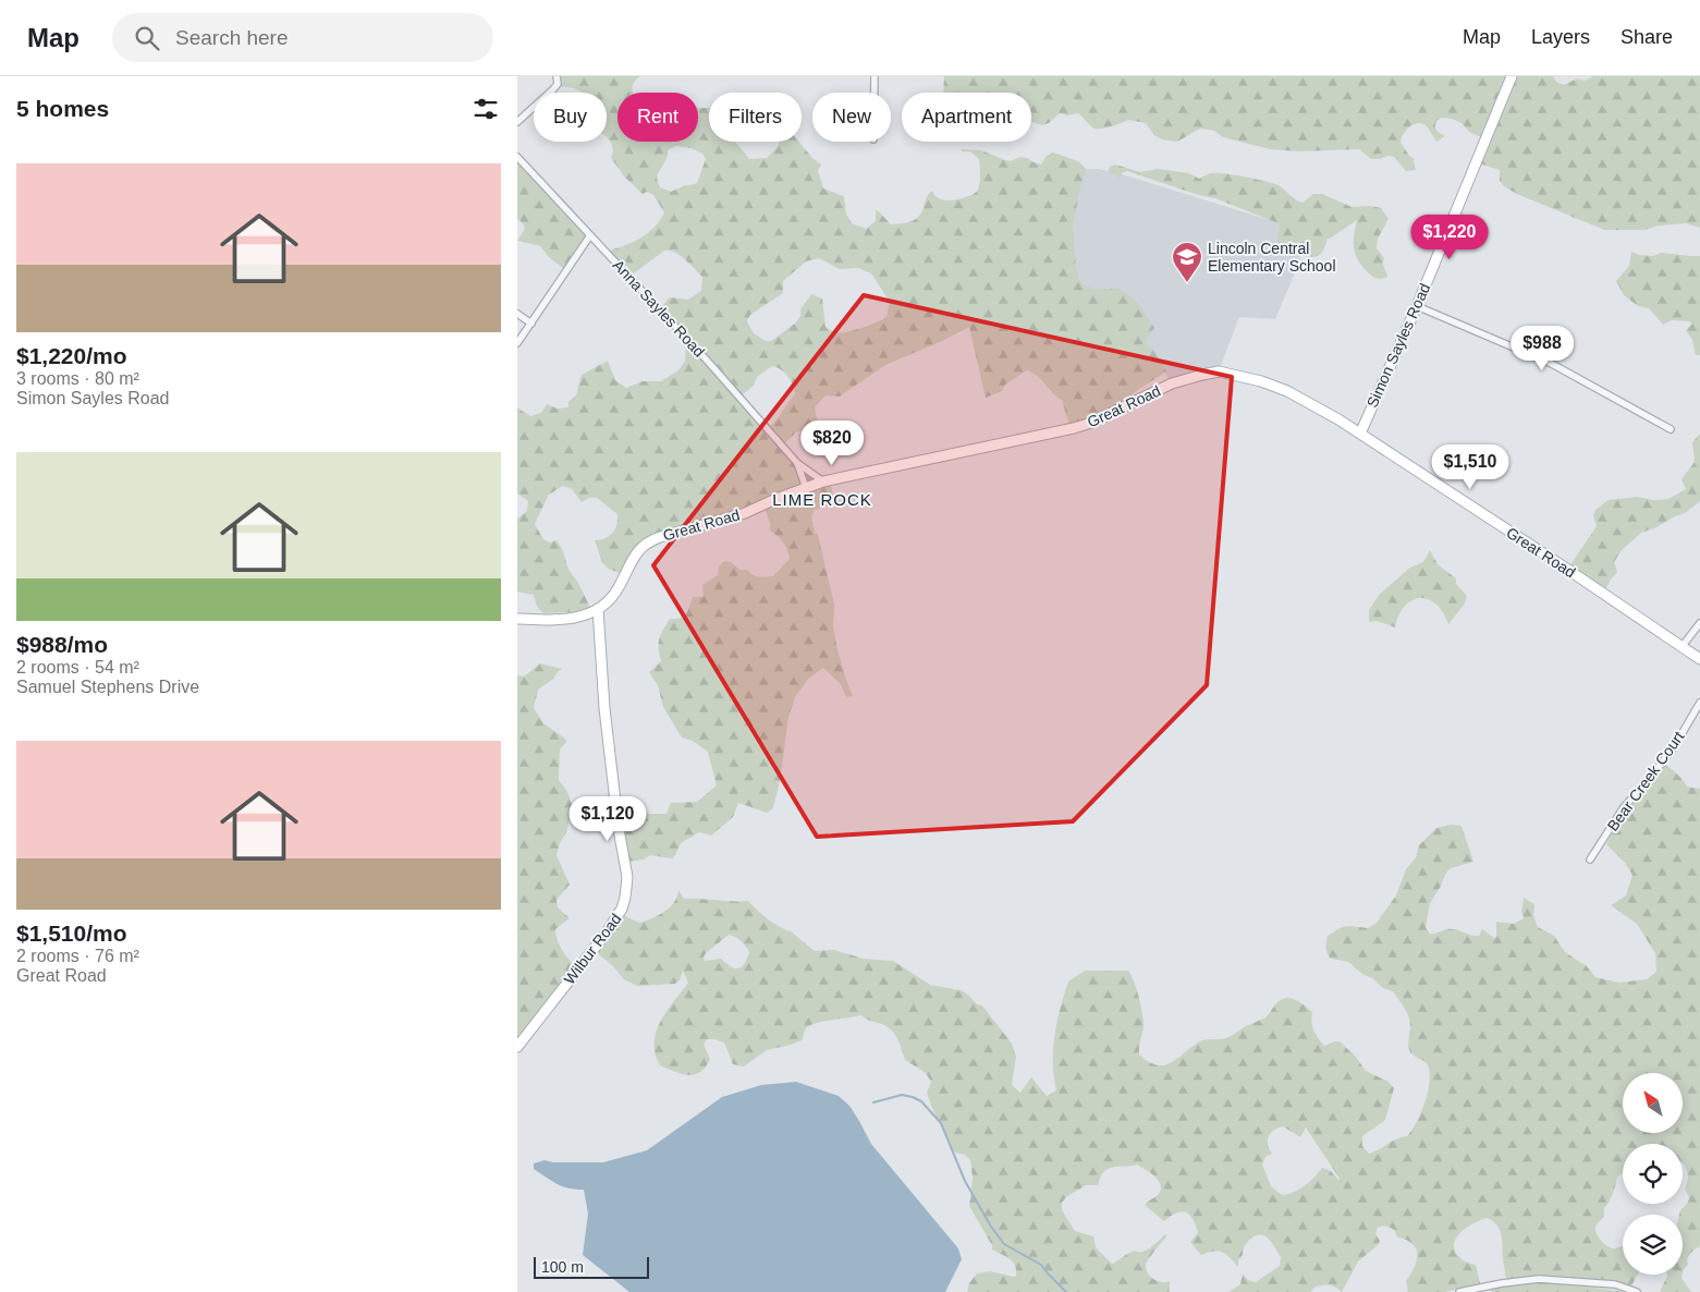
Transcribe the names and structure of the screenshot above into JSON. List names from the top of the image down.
{
  "streets": {
    "street": [
      "Anna Sayles Road",
      "Simon Sayles Road",
      "Great Road",
      "Bear Creek Court",
      "Wilbur Road"
    ]
  },
  "crossings": [
    ["Anna Sayles Road", "Great Road"],
    ["Simon Sayles Road", "Great Road"],
    ["Great Road", "Wilbur Road"]
  ],
  "districts": ["LIME ROCK"],
  "places": {
    "school or university": ["Lincoln Central Elementary School"]
  },
  "scale_bar": "100 m",
  "north": "top left",
  "page": {
    "header": "Map",
    "search": "Search here",
    "nav": ["Map", "Layers", "Share"],
    "heading": "5 homes",
    "chip": [
      "Buy",
      "Rent",
      "Filters",
      "New",
      "Apartment"
    ],
    "list": [
      {
        "name": "$1,220/mo",
        "note": "3 rooms · 80 m² · Simon Sayles Road"
      },
      {
        "name": "$988/mo",
        "note": "2 rooms · 54 m² · Samuel Stephens Drive"
      },
      {
        "name": "$1,510/mo",
        "note": "2 rooms · 76 m² · Great Road"
      }
    ],
    "price": [
      "$1,220",
      "$988",
      "$820",
      "$1,510",
      "$1,120"
    ],
    "scale": "100 m"
  }
}
